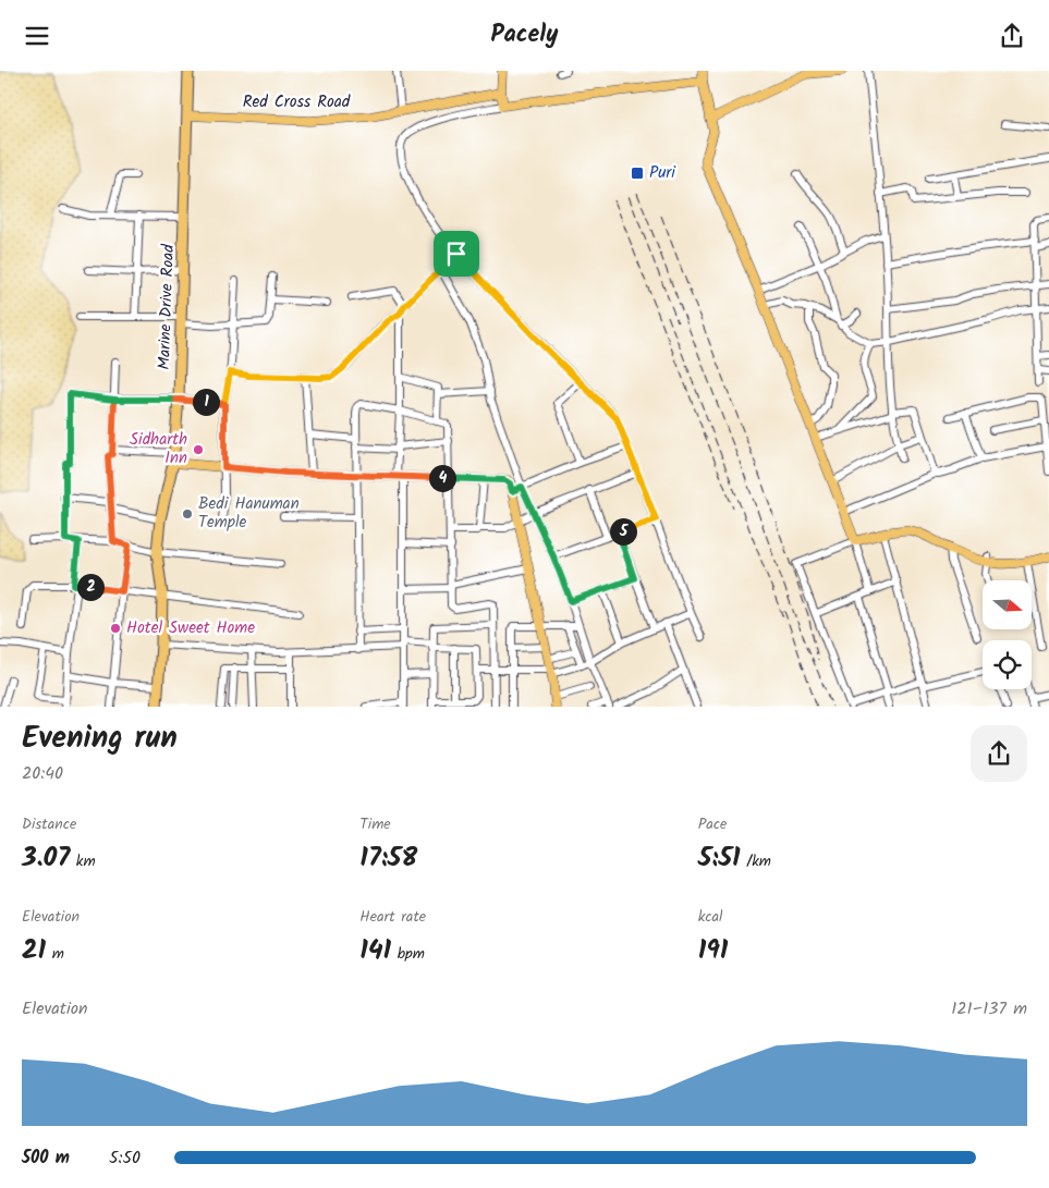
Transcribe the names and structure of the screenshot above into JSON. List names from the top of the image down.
{
  "streets": {
    "highway": ["Marine Drive Road"],
    "main road": ["Red Cross Road"]
  },
  "crossings": [
    ["Red Cross Road", "Marine Drive Road"]
  ],
  "places": {
    "transit": ["Puri"],
    "other": ["Sidharth Inn", "Bedi Hanuman Temple", "Hotel Sweet Home"]
  },
  "north": "right",
  "page": {
    "header": "Pacely",
    "pins": [
      "1",
      "4",
      "5",
      "2"
    ],
    "heading": ["Evening run", "20:40"],
    "stats": [
      ["Distance", "3.07 km"],
      ["Time", "17:58"],
      ["Pace", "5:51 /km"],
      ["Elevation", "21 m"],
      ["Heart rate", "141 bpm"],
      ["kcal", "191"]
    ],
    "chart": ["Elevation", "121–137 m"],
    "list": [
      {
        "name": "500 m",
        "note": "5:50"
      }
    ]
  }
}
